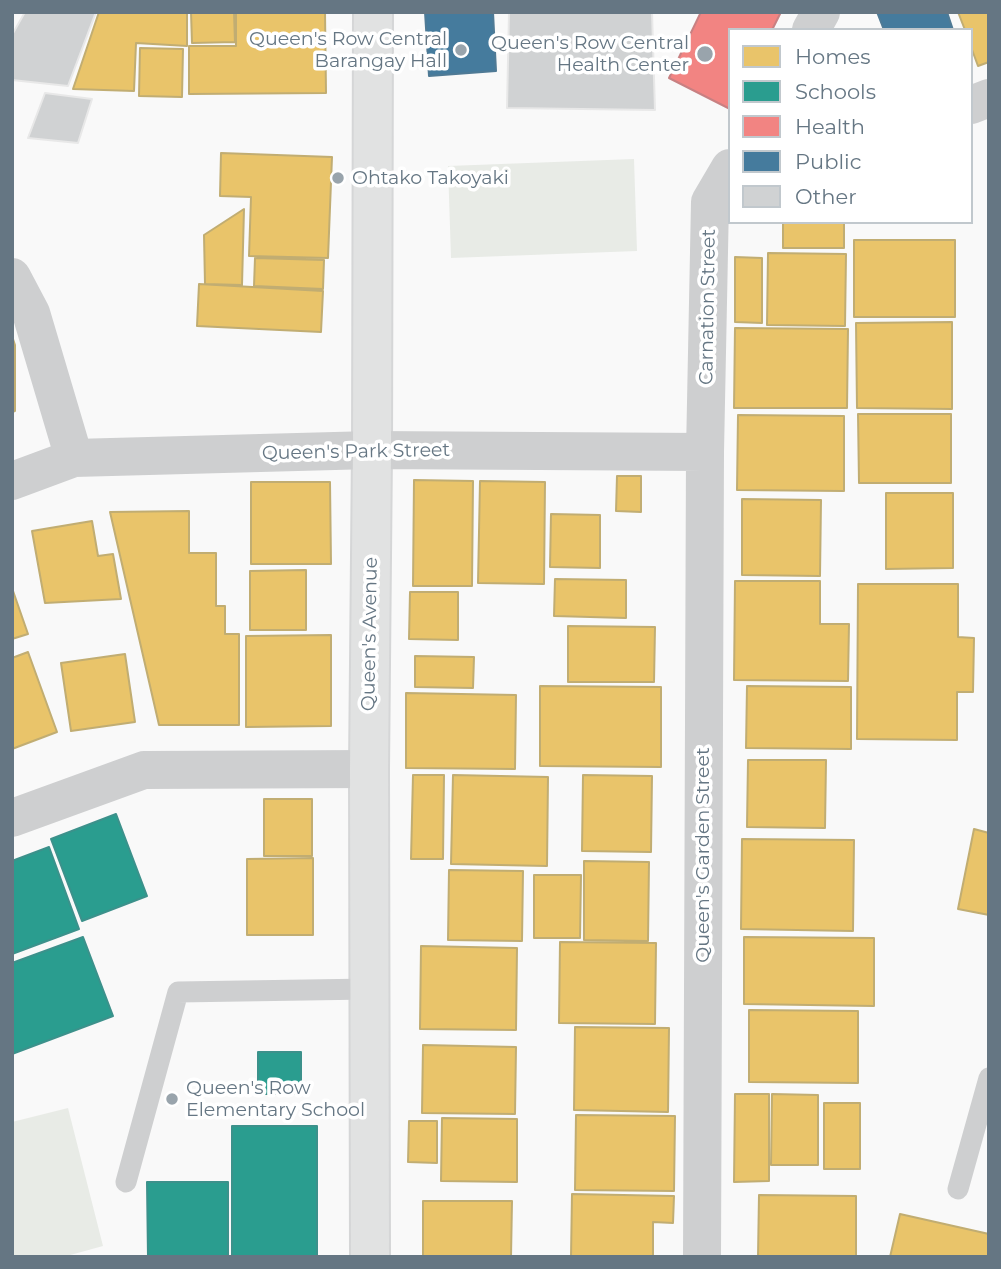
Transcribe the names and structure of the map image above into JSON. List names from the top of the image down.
{
  "streets": {
    "street": [
      "Carnation Street",
      "Queen's Park Street",
      "Queen's Avenue",
      "Queen's Garden Street"
    ]
  },
  "crossings": [
    ["Carnation Street", "Queen's Park Street"],
    ["Carnation Street", "Queen's Garden Street"],
    ["Queen's Park Street", "Queen's Avenue"],
    ["Queen's Park Street", "Queen's Garden Street"]
  ],
  "places": [
    "Queen's Row Central Barangay Hall",
    "Queen's Row Central Health Center",
    "Ohtako Takoyaki",
    "Queen's Row Elementary School"
  ],
  "legend": [
    "Homes",
    "Schools",
    "Health",
    "Public",
    "Other"
  ]
}
